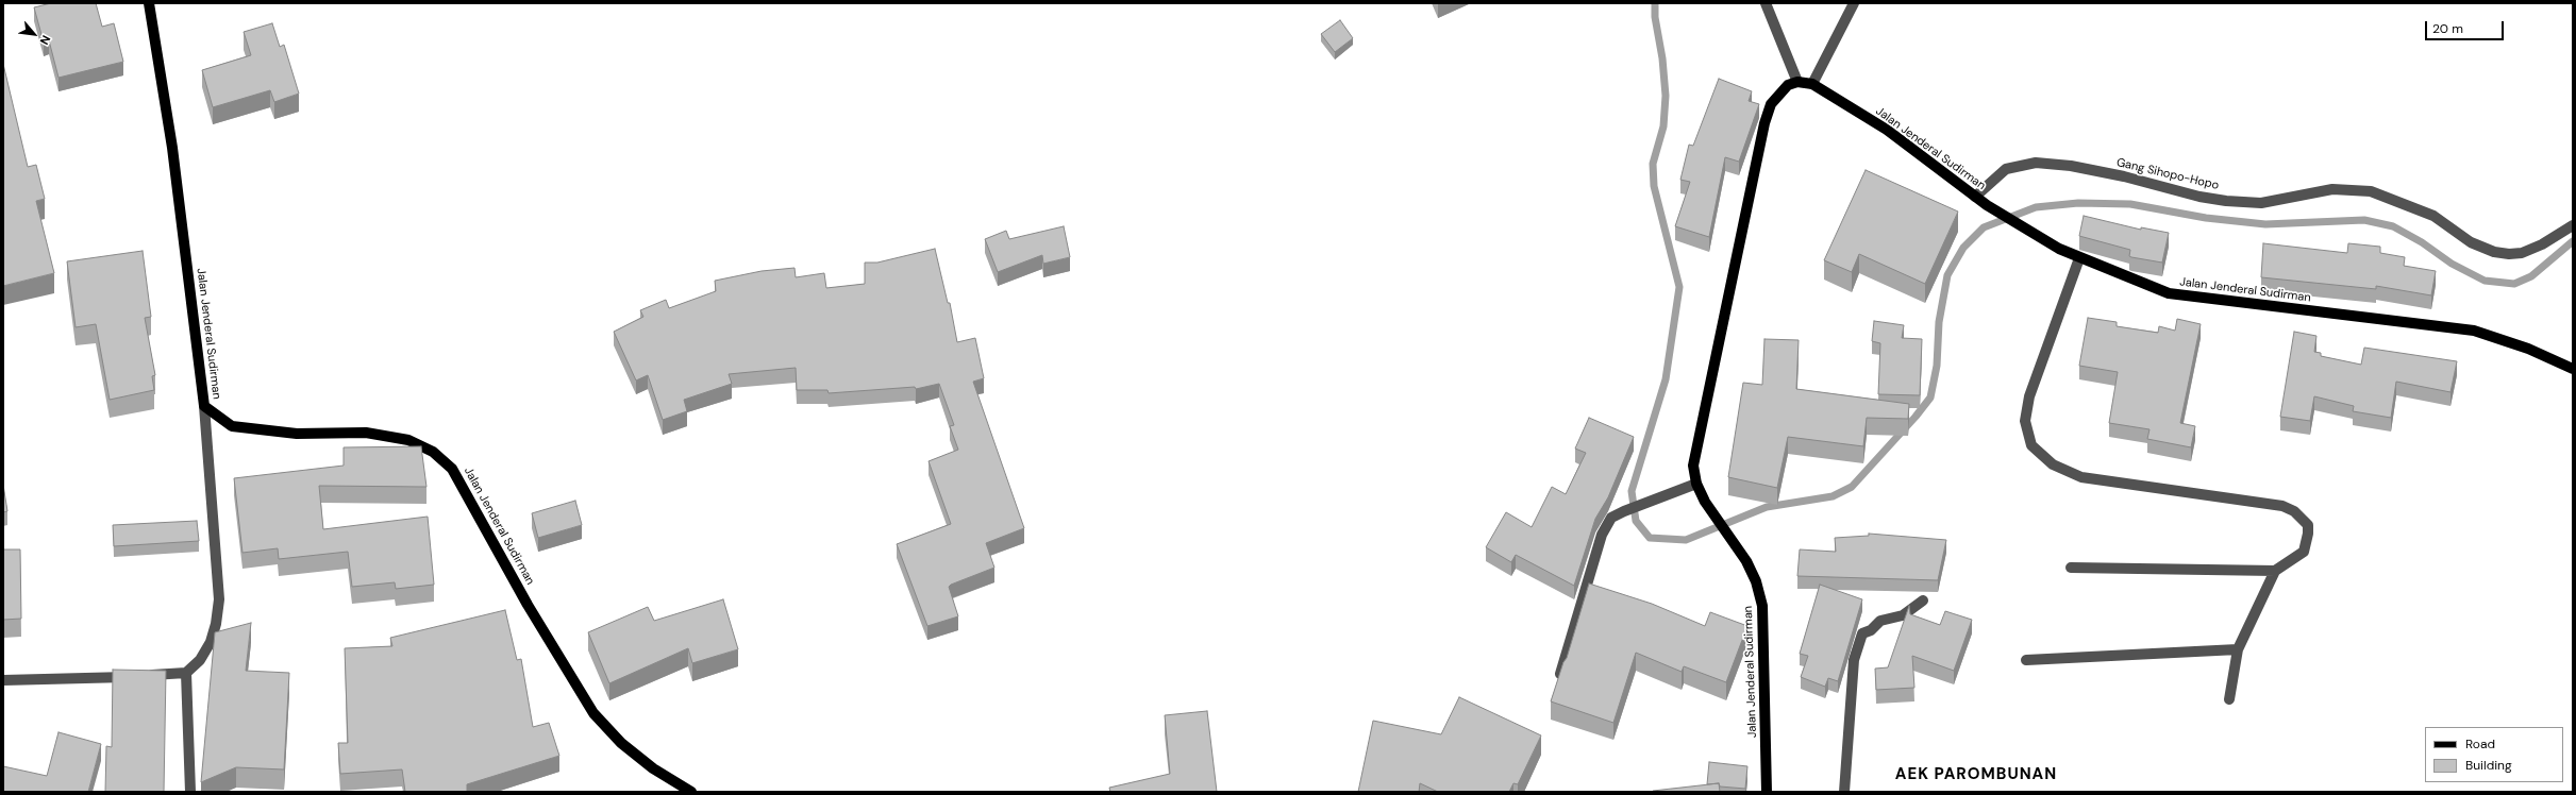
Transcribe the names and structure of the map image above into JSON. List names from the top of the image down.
{
  "streets": {
    "main road": ["Jalan Jenderal Sudirman"],
    "street": ["Gang Sihopo-Hopo"]
  },
  "crossings": [
    ["Jalan Jenderal Sudirman", "Gang Sihopo-Hopo"]
  ],
  "districts": ["AEK PAROMBUNAN"],
  "legend": ["Road", "Building"],
  "scale_bar": "20 m",
  "north": "bottom right"
}
